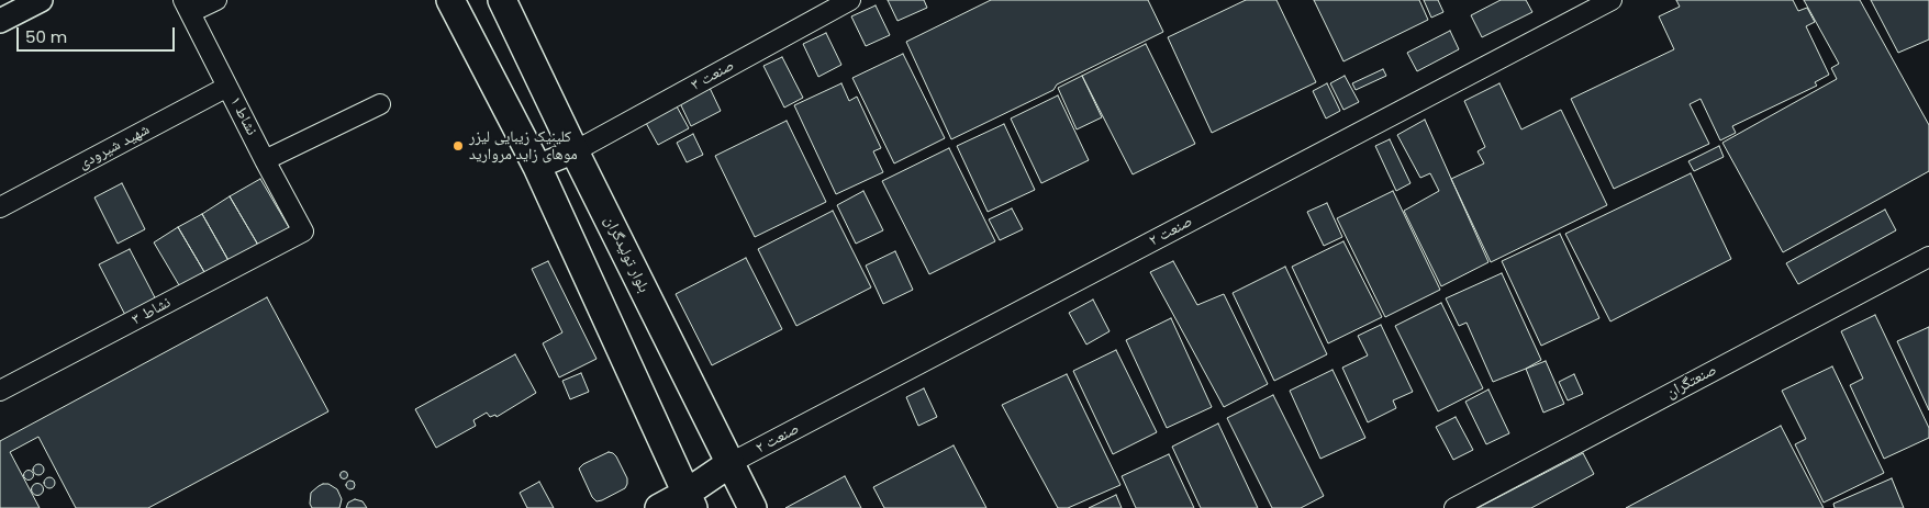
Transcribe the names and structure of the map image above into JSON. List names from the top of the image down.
{
  "streets": {
    "main road": ["بلوار تولیدگران"],
    "street": [
      "صنعت ۳",
      "نشاط ۱",
      "شهید شیرودی",
      "صنعت ۲",
      "نشاط ۳",
      "صنعتگران"
    ]
  },
  "crossings": [
    ["صنعت ۳", "بلوار تولیدگران"],
    ["نشاط ۱", "شهید شیرودی"],
    ["نشاط ۱", "نشاط ۳"],
    ["صنعت ۲", "بلوار تولیدگران"]
  ],
  "places": ["کلینیک زیبایی لیزر موهای زاید مروارید"],
  "scale_bar": "50 m"
}
